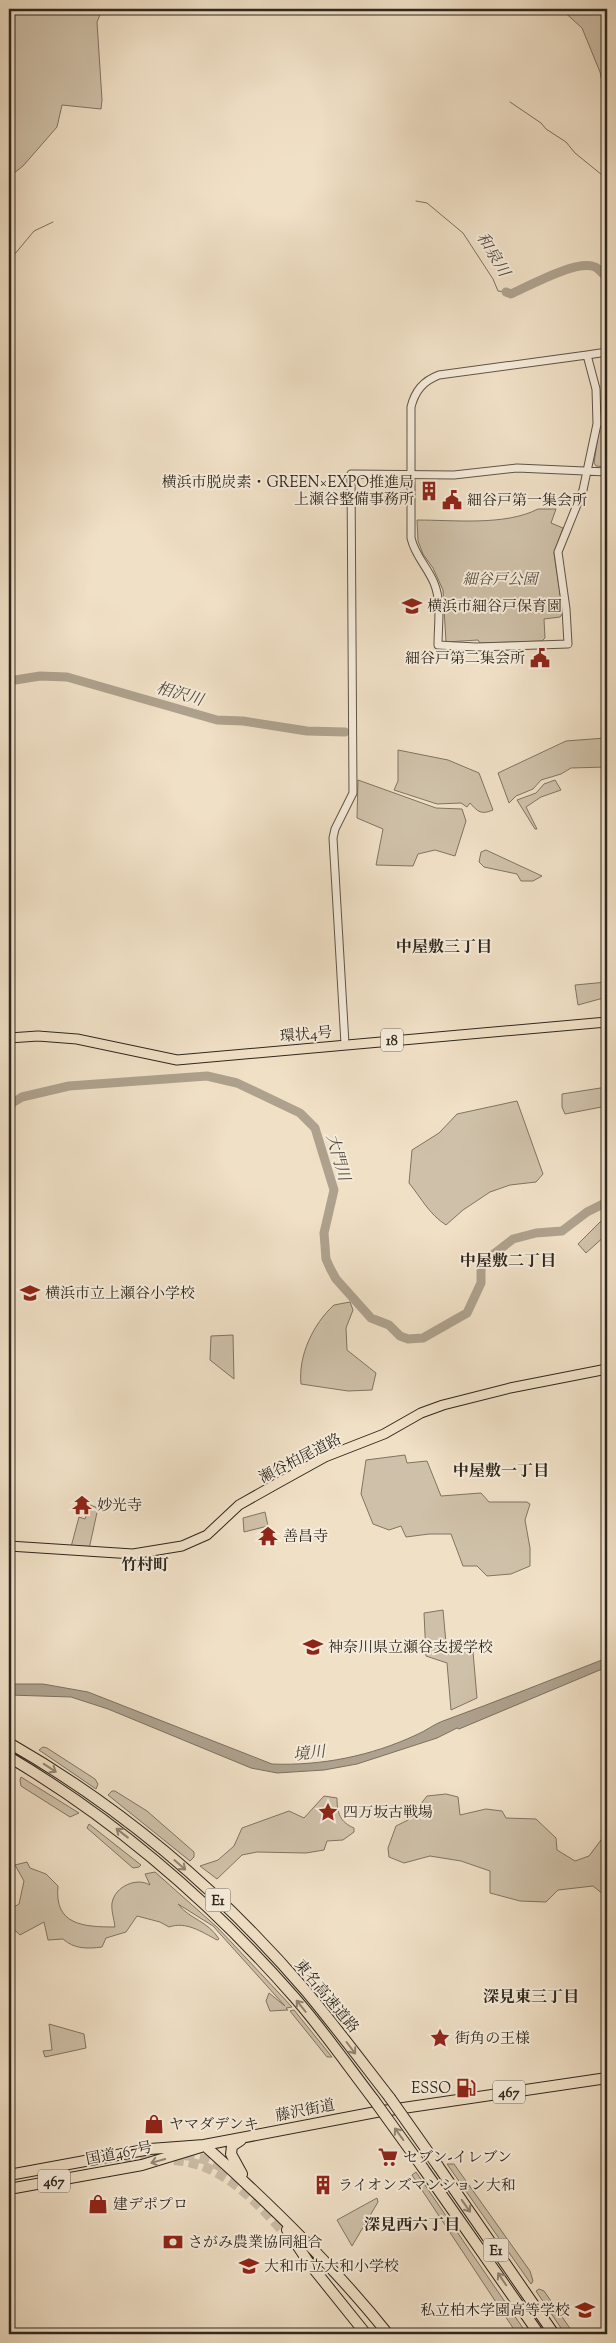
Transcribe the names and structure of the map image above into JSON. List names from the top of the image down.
{
  "streets": {
    "highway": [
      "E1",
      "東名高速道路",
      "467",
      "藤沢街道",
      "国道467号"
    ],
    "main road": ["環状4号", "18", "瀬谷柏尾道路"]
  },
  "crossings": [
    ["藤沢街道", "国道467号"]
  ],
  "one_way": ["国道467号"],
  "districts": [
    "中屋敷三丁目",
    "中屋敷二丁目",
    "中屋敷一丁目",
    "竹村町",
    "深見東三丁目",
    "深見西六丁目"
  ],
  "water": [
    "和泉川",
    "相沢川",
    "大門川",
    "境川"
  ],
  "parks": ["細谷戸公園"],
  "places": {
    "building": ["横浜市脱炭素・GREEN×EXPO推進局 上瀬谷整備事務所", "ライオンズマンション大和"],
    "public building": ["細谷戸第一集会所", "細谷戸第二集会所"],
    "school or university": [
      "横浜市細谷戸保育園",
      "横浜市立上瀬谷小学校",
      "神奈川県立瀬谷支援学校",
      "大和市立大和小学校",
      "私立柏木学園高等学校"
    ],
    "temple": ["妙光寺", "善昌寺"],
    "place": ["四万坂古戦場", "街角の王様"],
    "fuel station": ["ESSO"],
    "shop": ["ヤマダデンキ", "建デポプロ"],
    "supermarket": ["セブン-イレブン"],
    "bank": ["さがみ農業協同組合"]
  }
}
